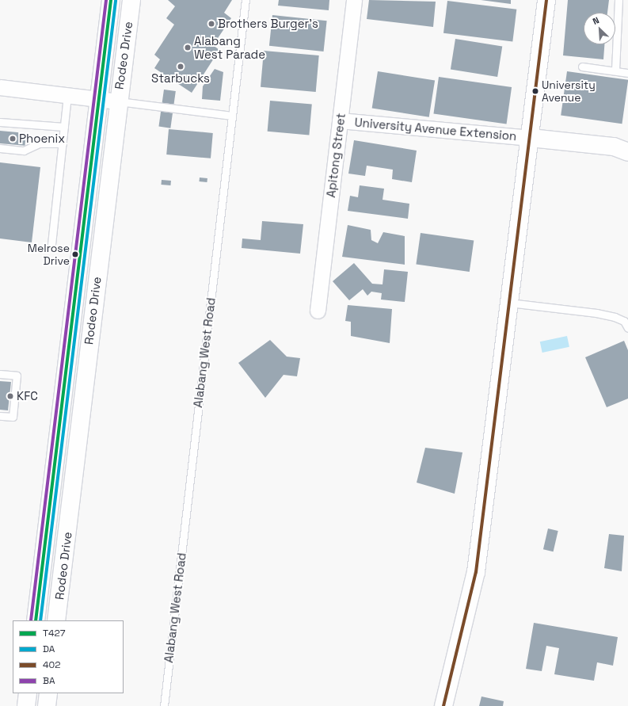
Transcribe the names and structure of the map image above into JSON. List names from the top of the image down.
{
  "streets": {
    "main road": ["Rodeo Drive"],
    "street": ["University Avenue Extension", "Apitong Street"],
    "lane": ["Alabang West Road"]
  },
  "crossings": [
    ["University Avenue Extension", "Apitong Street"]
  ],
  "places": [
    "Brothers Burger's",
    "Alabang West Parade",
    "Starbucks",
    "University Avenue",
    "Phoenix",
    "Melrose Drive",
    "KFC"
  ],
  "lines": [
    "transit line T427",
    "transit line 402",
    "transit line BA",
    "transit line DA"
  ],
  "legend": [
    "T427",
    "DA",
    "402",
    "BA"
  ],
  "north": "top left"
}
